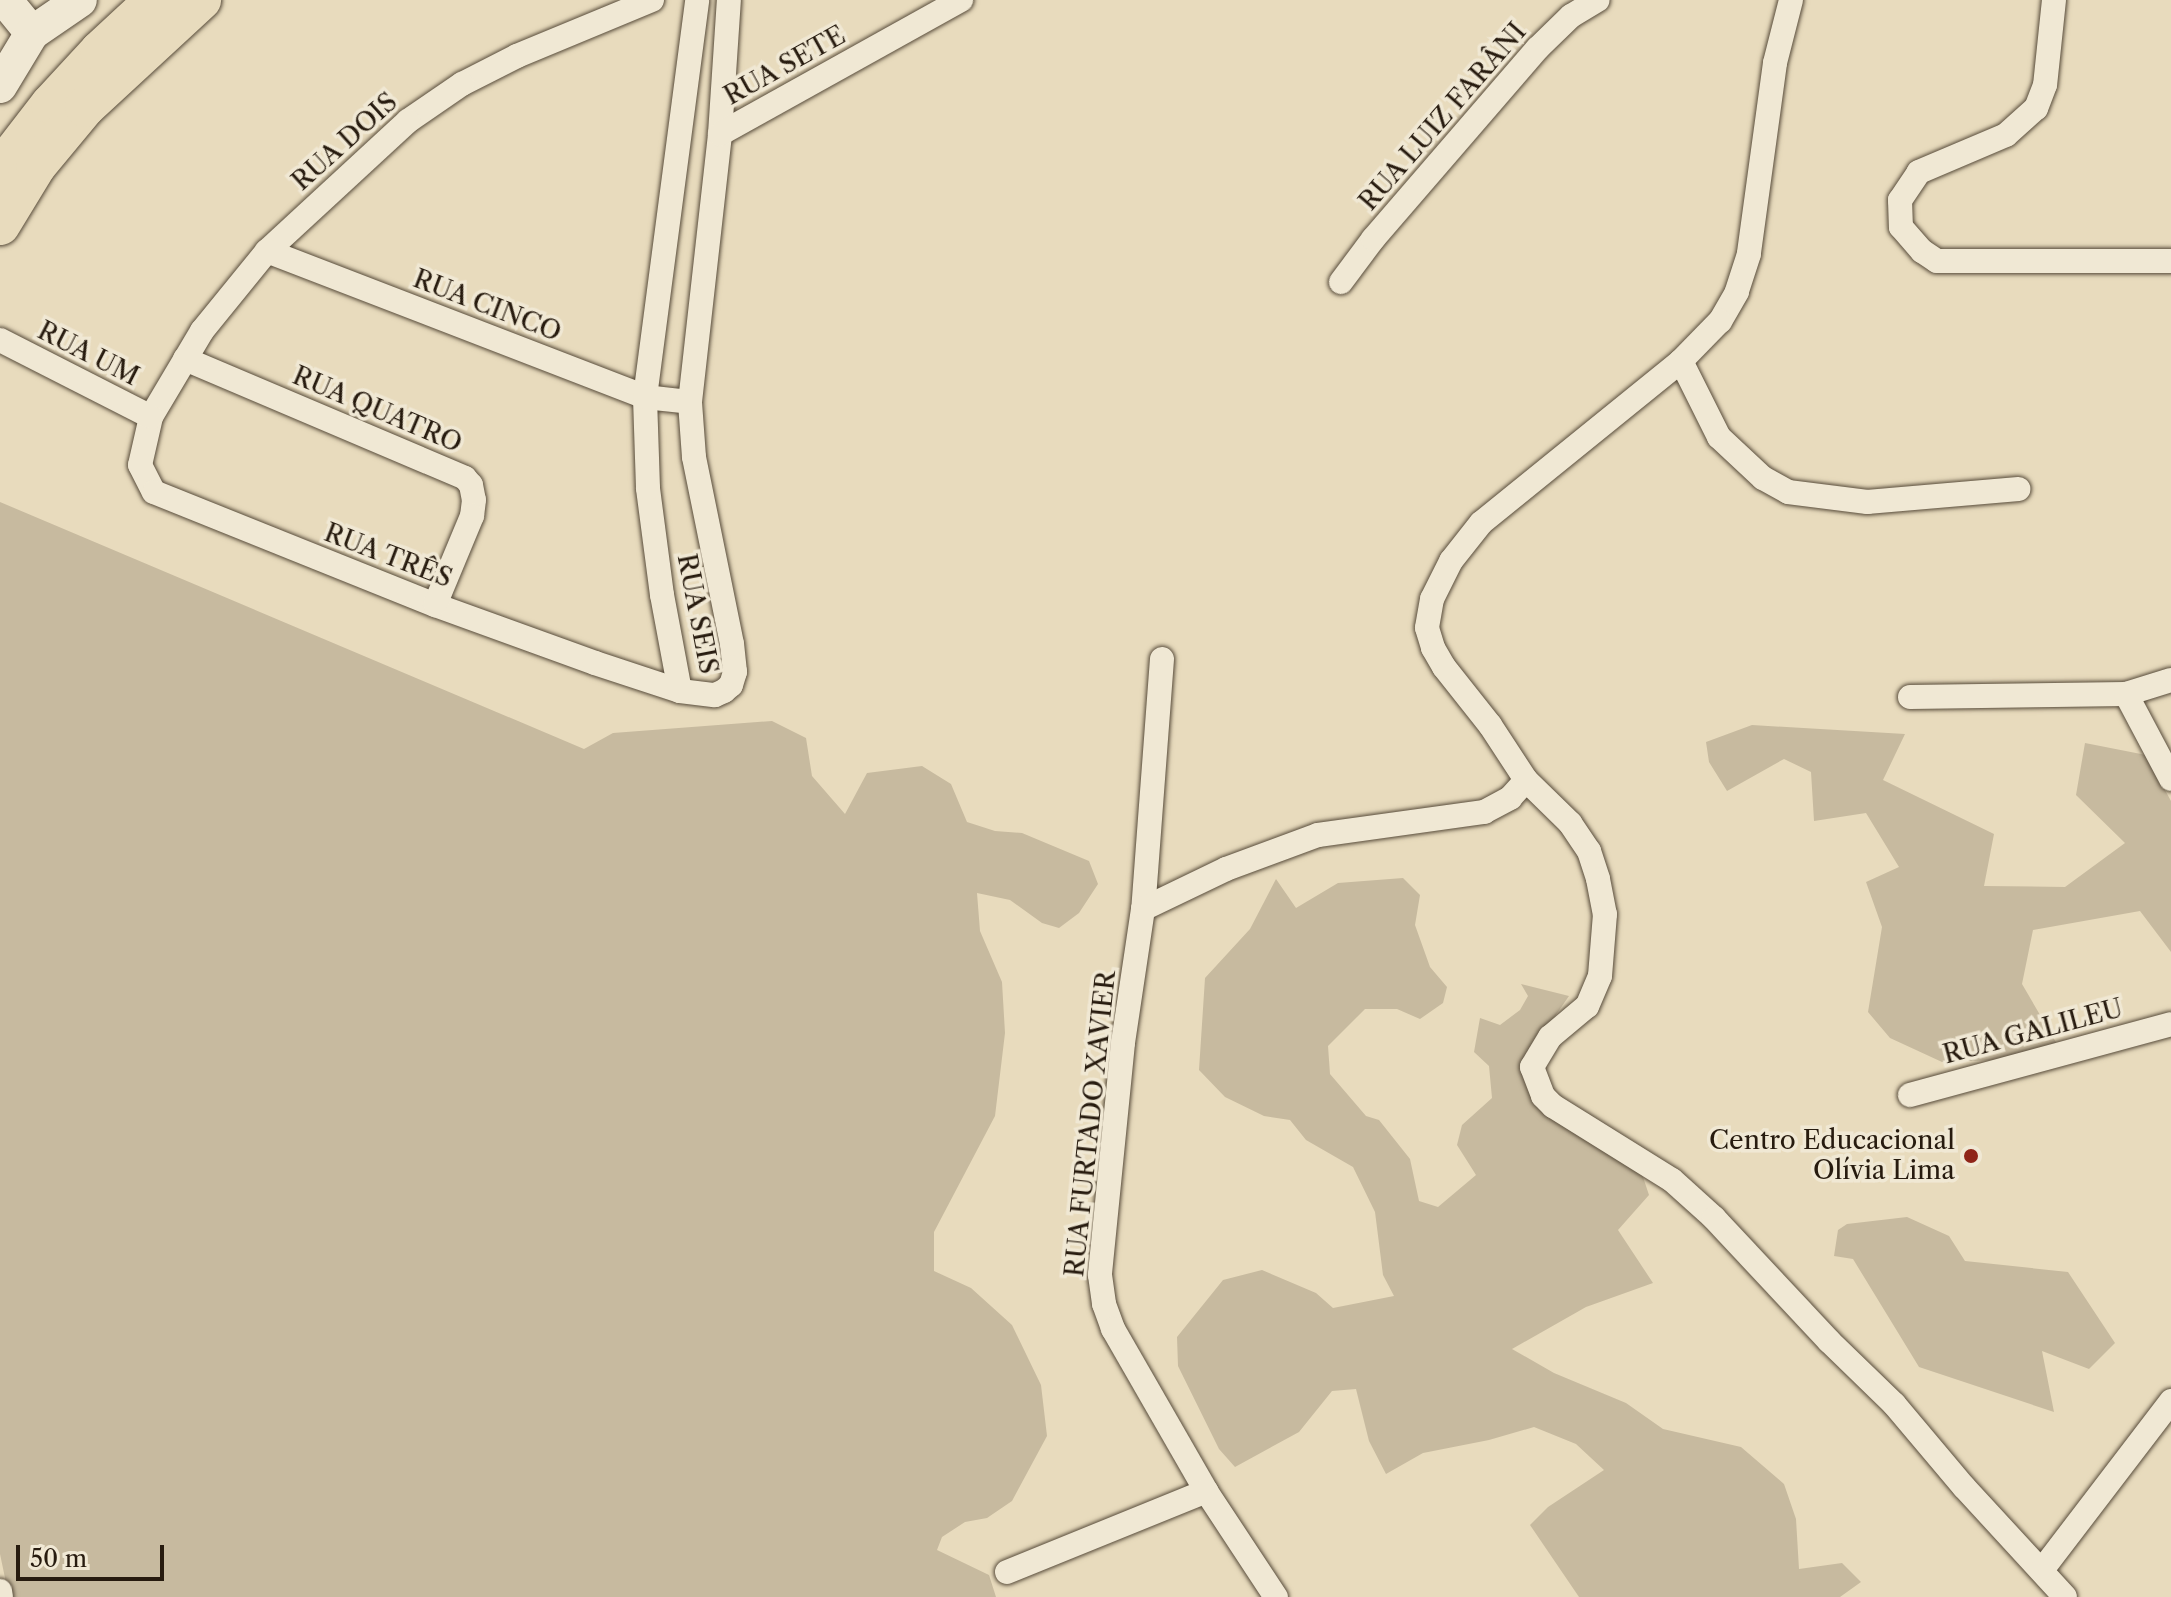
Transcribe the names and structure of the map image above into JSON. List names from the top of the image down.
{
  "streets": {
    "street": [
      "RUA SETE",
      "RUA LUIZ FARÂNI",
      "RUA DOIS",
      "RUA CINCO",
      "RUA UM",
      "RUA QUATRO",
      "RUA TRÊS",
      "RUA SEIS",
      "RUA GALILEU",
      "RUA FURTADO XAVIER"
    ]
  },
  "crossings": [
    ["RUA SETE", "RUA SEIS"],
    ["RUA DOIS", "RUA CINCO"],
    ["RUA DOIS", "RUA UM"],
    ["RUA DOIS", "RUA QUATRO"],
    ["RUA DOIS", "RUA TRÊS"],
    ["RUA CINCO", "RUA SEIS"],
    ["RUA UM", "RUA TRÊS"],
    ["RUA QUATRO", "RUA TRÊS"],
    ["RUA TRÊS", "RUA SEIS"]
  ],
  "places": ["Centro Educacional Olívia Lima"],
  "scale_bar": "50 m"
}
